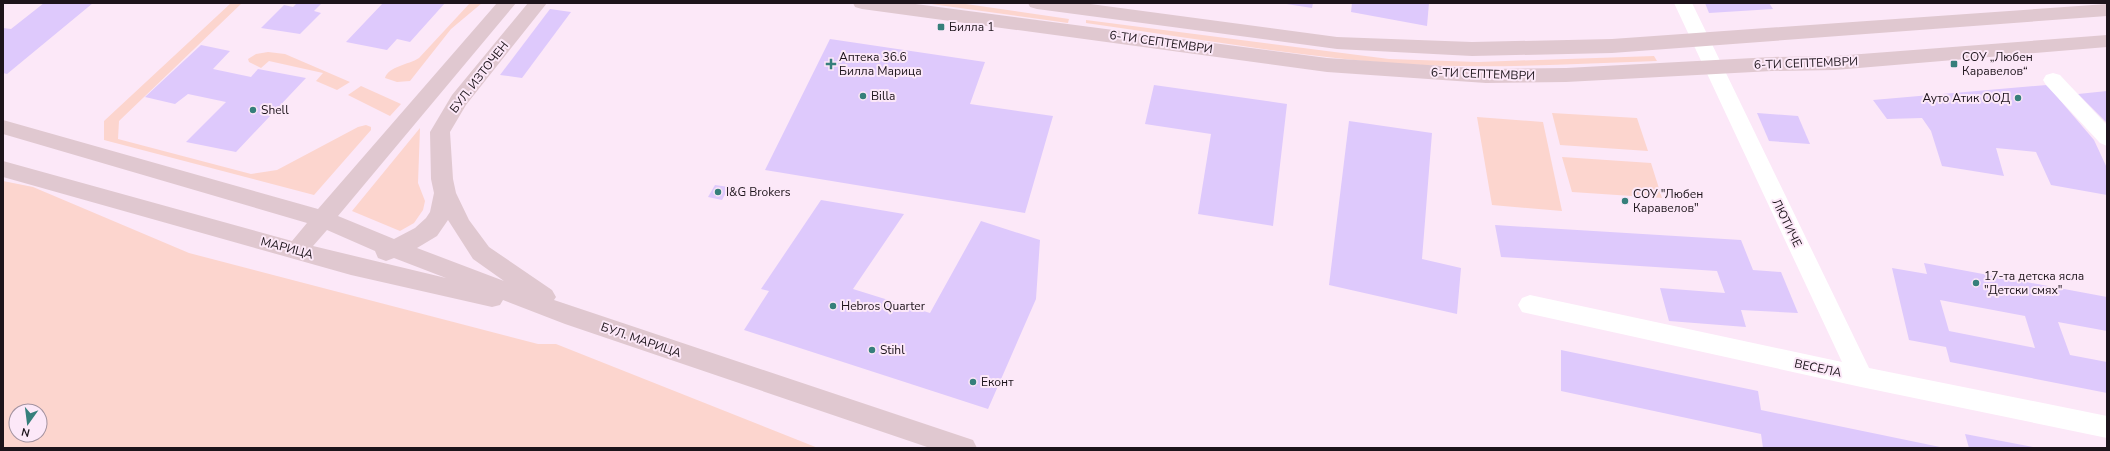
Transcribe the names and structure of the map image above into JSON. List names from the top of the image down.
{
  "streets": {
    "street": [
      "6-ТИ СЕПТЕМВРИ",
      "БУЛ. ИЗТОЧЕН",
      "ЛЮТИЧЕ",
      "МАРИЦА",
      "БУЛ. МАРИЦА",
      "ВЕСЕЛА"
    ]
  },
  "crossings": [
    ["6-ТИ СЕПТЕМВРИ", "ЛЮТИЧЕ"],
    ["БУЛ. ИЗТОЧЕН", "МАРИЦА"],
    ["БУЛ. ИЗТОЧЕН", "БУЛ. МАРИЦА"],
    ["ЛЮТИЧЕ", "ВЕСЕЛА"],
    ["МАРИЦА", "БУЛ. МАРИЦА"]
  ],
  "places": {
    "transit": ["Билла 1", "СОУ „Любен Каравелов“"],
    "health": ["Аптека 36.6 Билла Марица"],
    "other": [
      "Billa",
      "Ауто Атик ООД",
      "Shell",
      "I&G Brokers",
      "СОУ \"Любен Каравелов\"",
      "17-та детска ясла \"Детски смях\"",
      "Hebros Quarter",
      "Stihl",
      "Еконт"
    ]
  },
  "north": "bottom"
}
